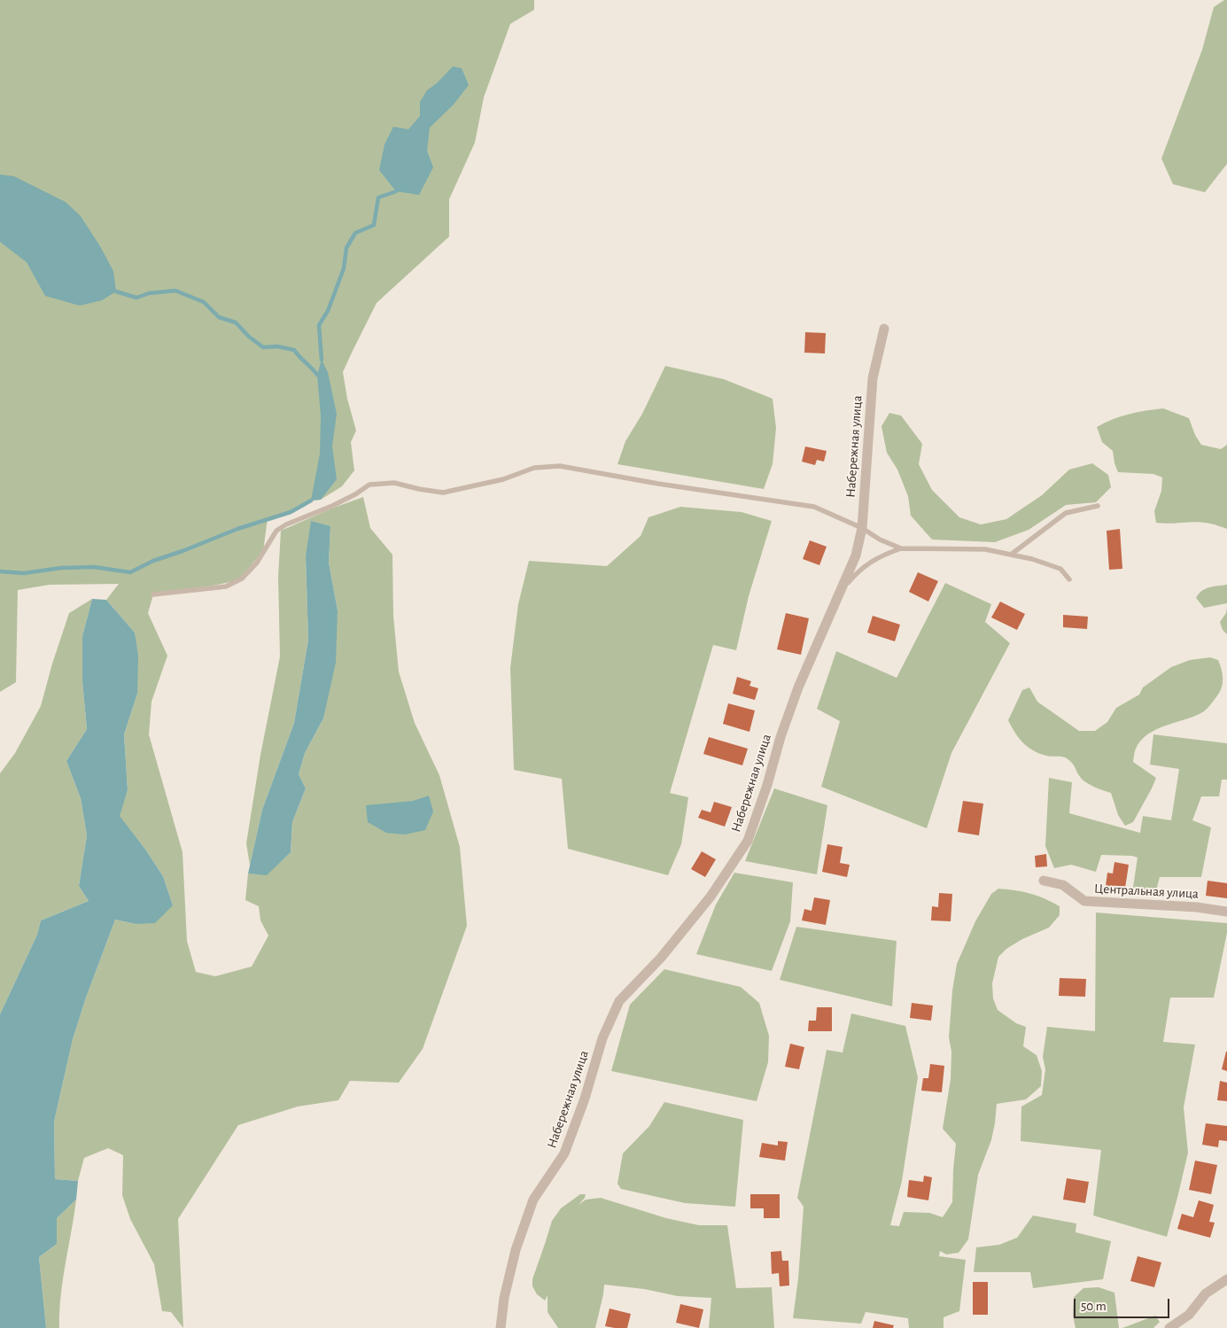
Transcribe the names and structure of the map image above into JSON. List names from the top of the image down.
{
  "streets": {
    "street": ["Набережная улица", "Центральная улица"]
  },
  "scale_bar": "50 m"
}
